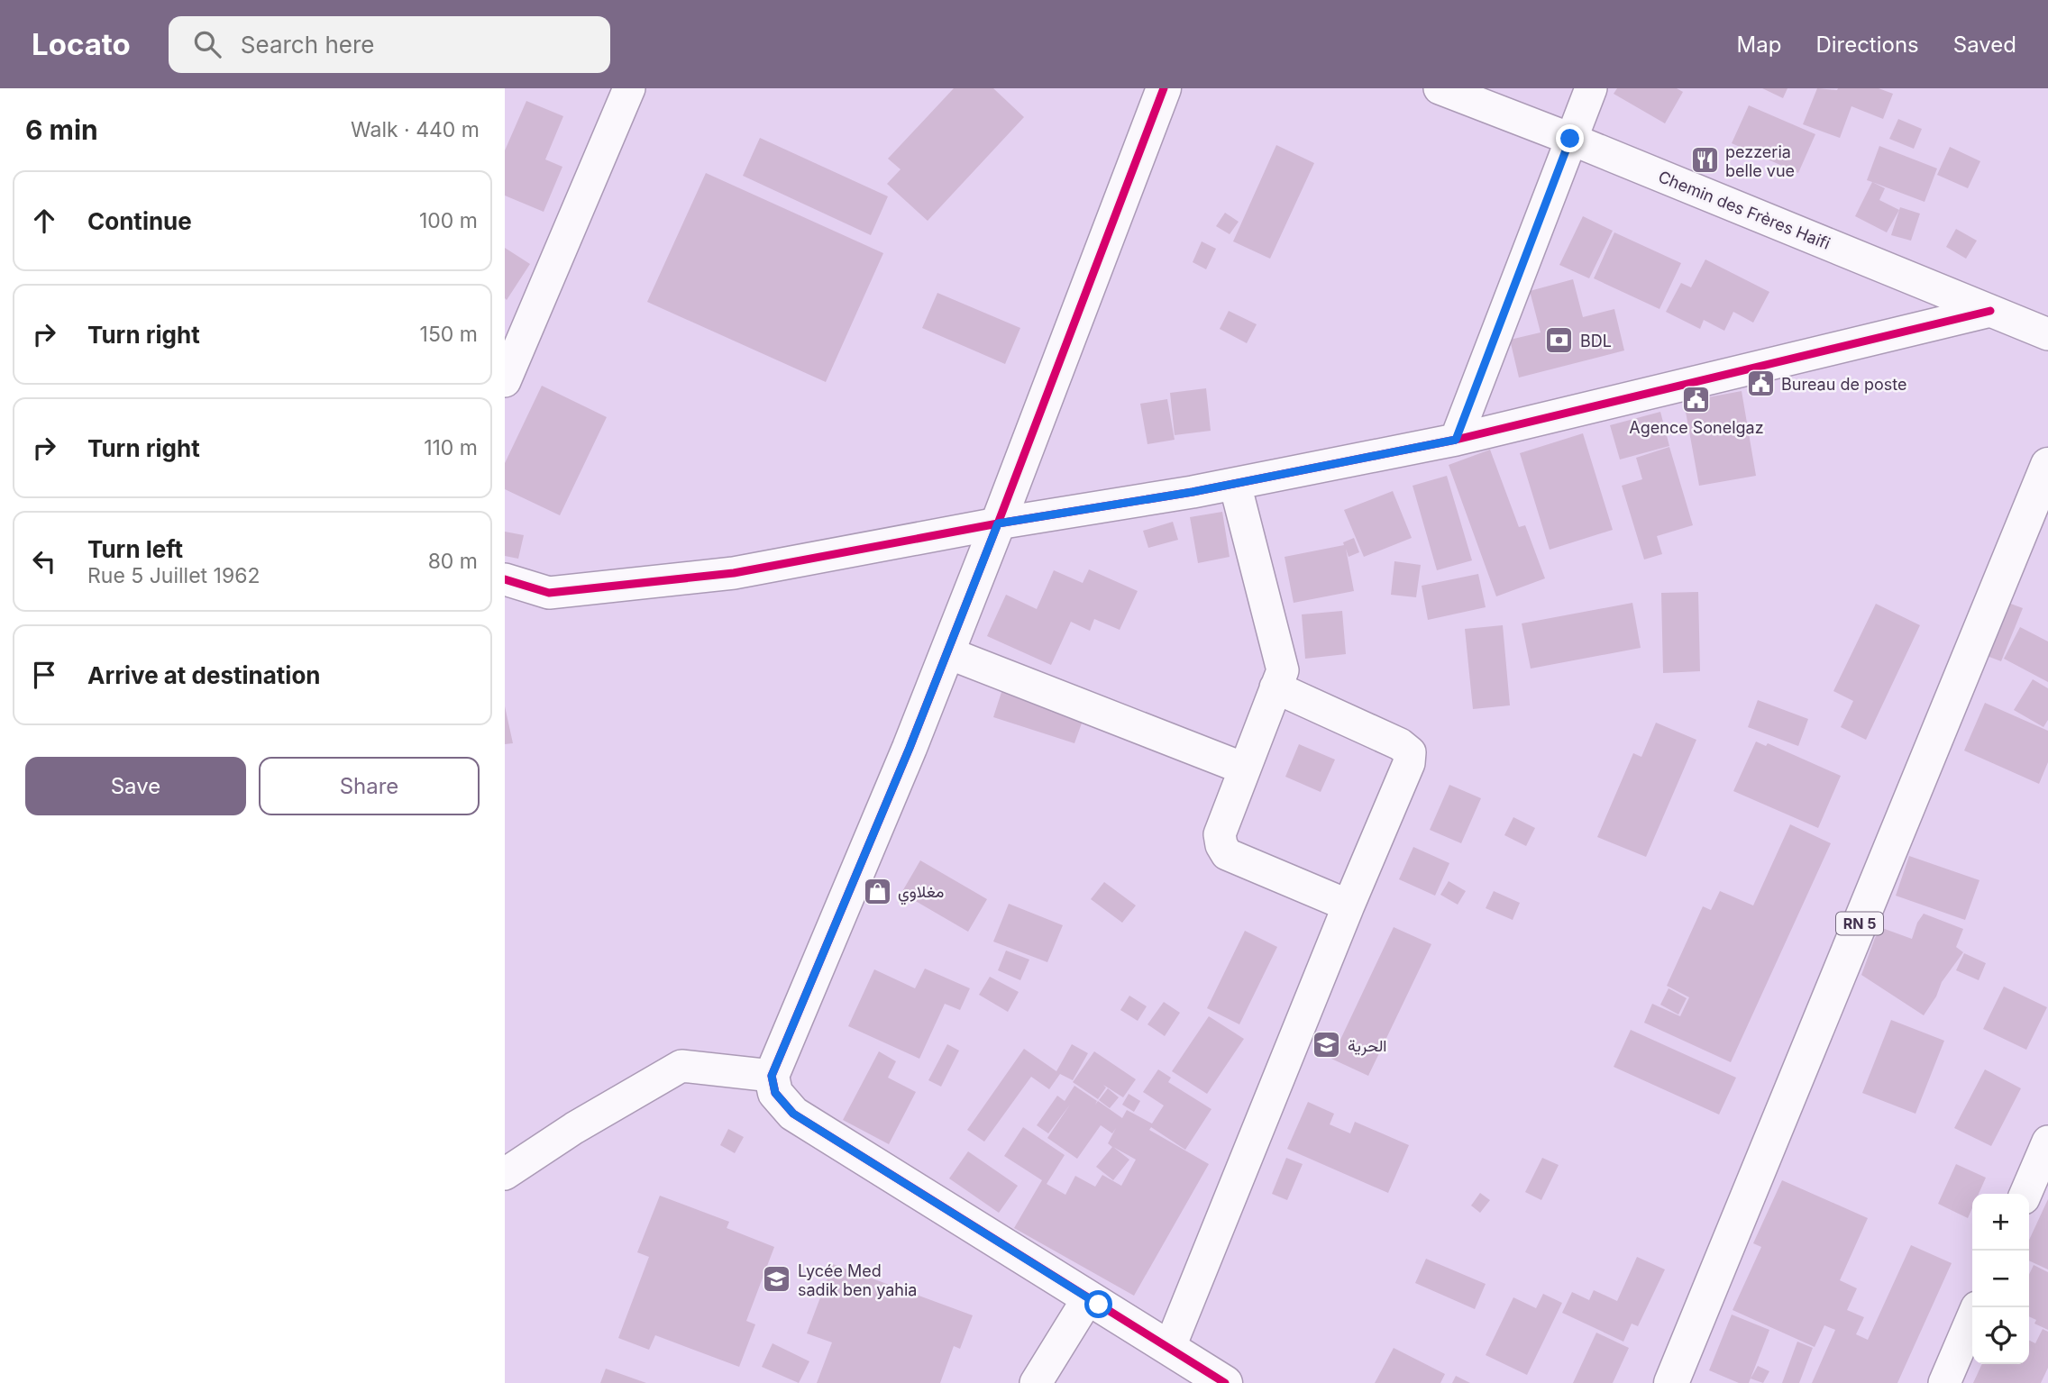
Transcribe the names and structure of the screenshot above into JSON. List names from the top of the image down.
{
  "streets": {
    "street": ["Chemin des Frères Haifi", "RN 5"]
  },
  "places": {
    "restaurant": ["pezzeria belle vue"],
    "bank": ["BDL"],
    "public building": ["Bureau de poste", "Agence Sonelgaz"],
    "shop": ["مغلاوي"],
    "school or university": ["الحرية", "Lycée Med sadik ben yahia"]
  },
  "page": {
    "header": "Locato",
    "search": "Search here",
    "nav": ["Map", "Directions", "Saved"],
    "heading": ["6 min", "Walk · 440 m"],
    "list": [
      ["Continue", "100 m"],
      ["Turn right", "150 m"],
      ["Turn right", "110 m"],
      ["Turn left", "Rue 5 Juillet 1962", "80 m"],
      "Arrive at destination"
    ],
    "buttons": ["Save", "Share"],
    "map_buttons": ["+", "−"]
  }
}
